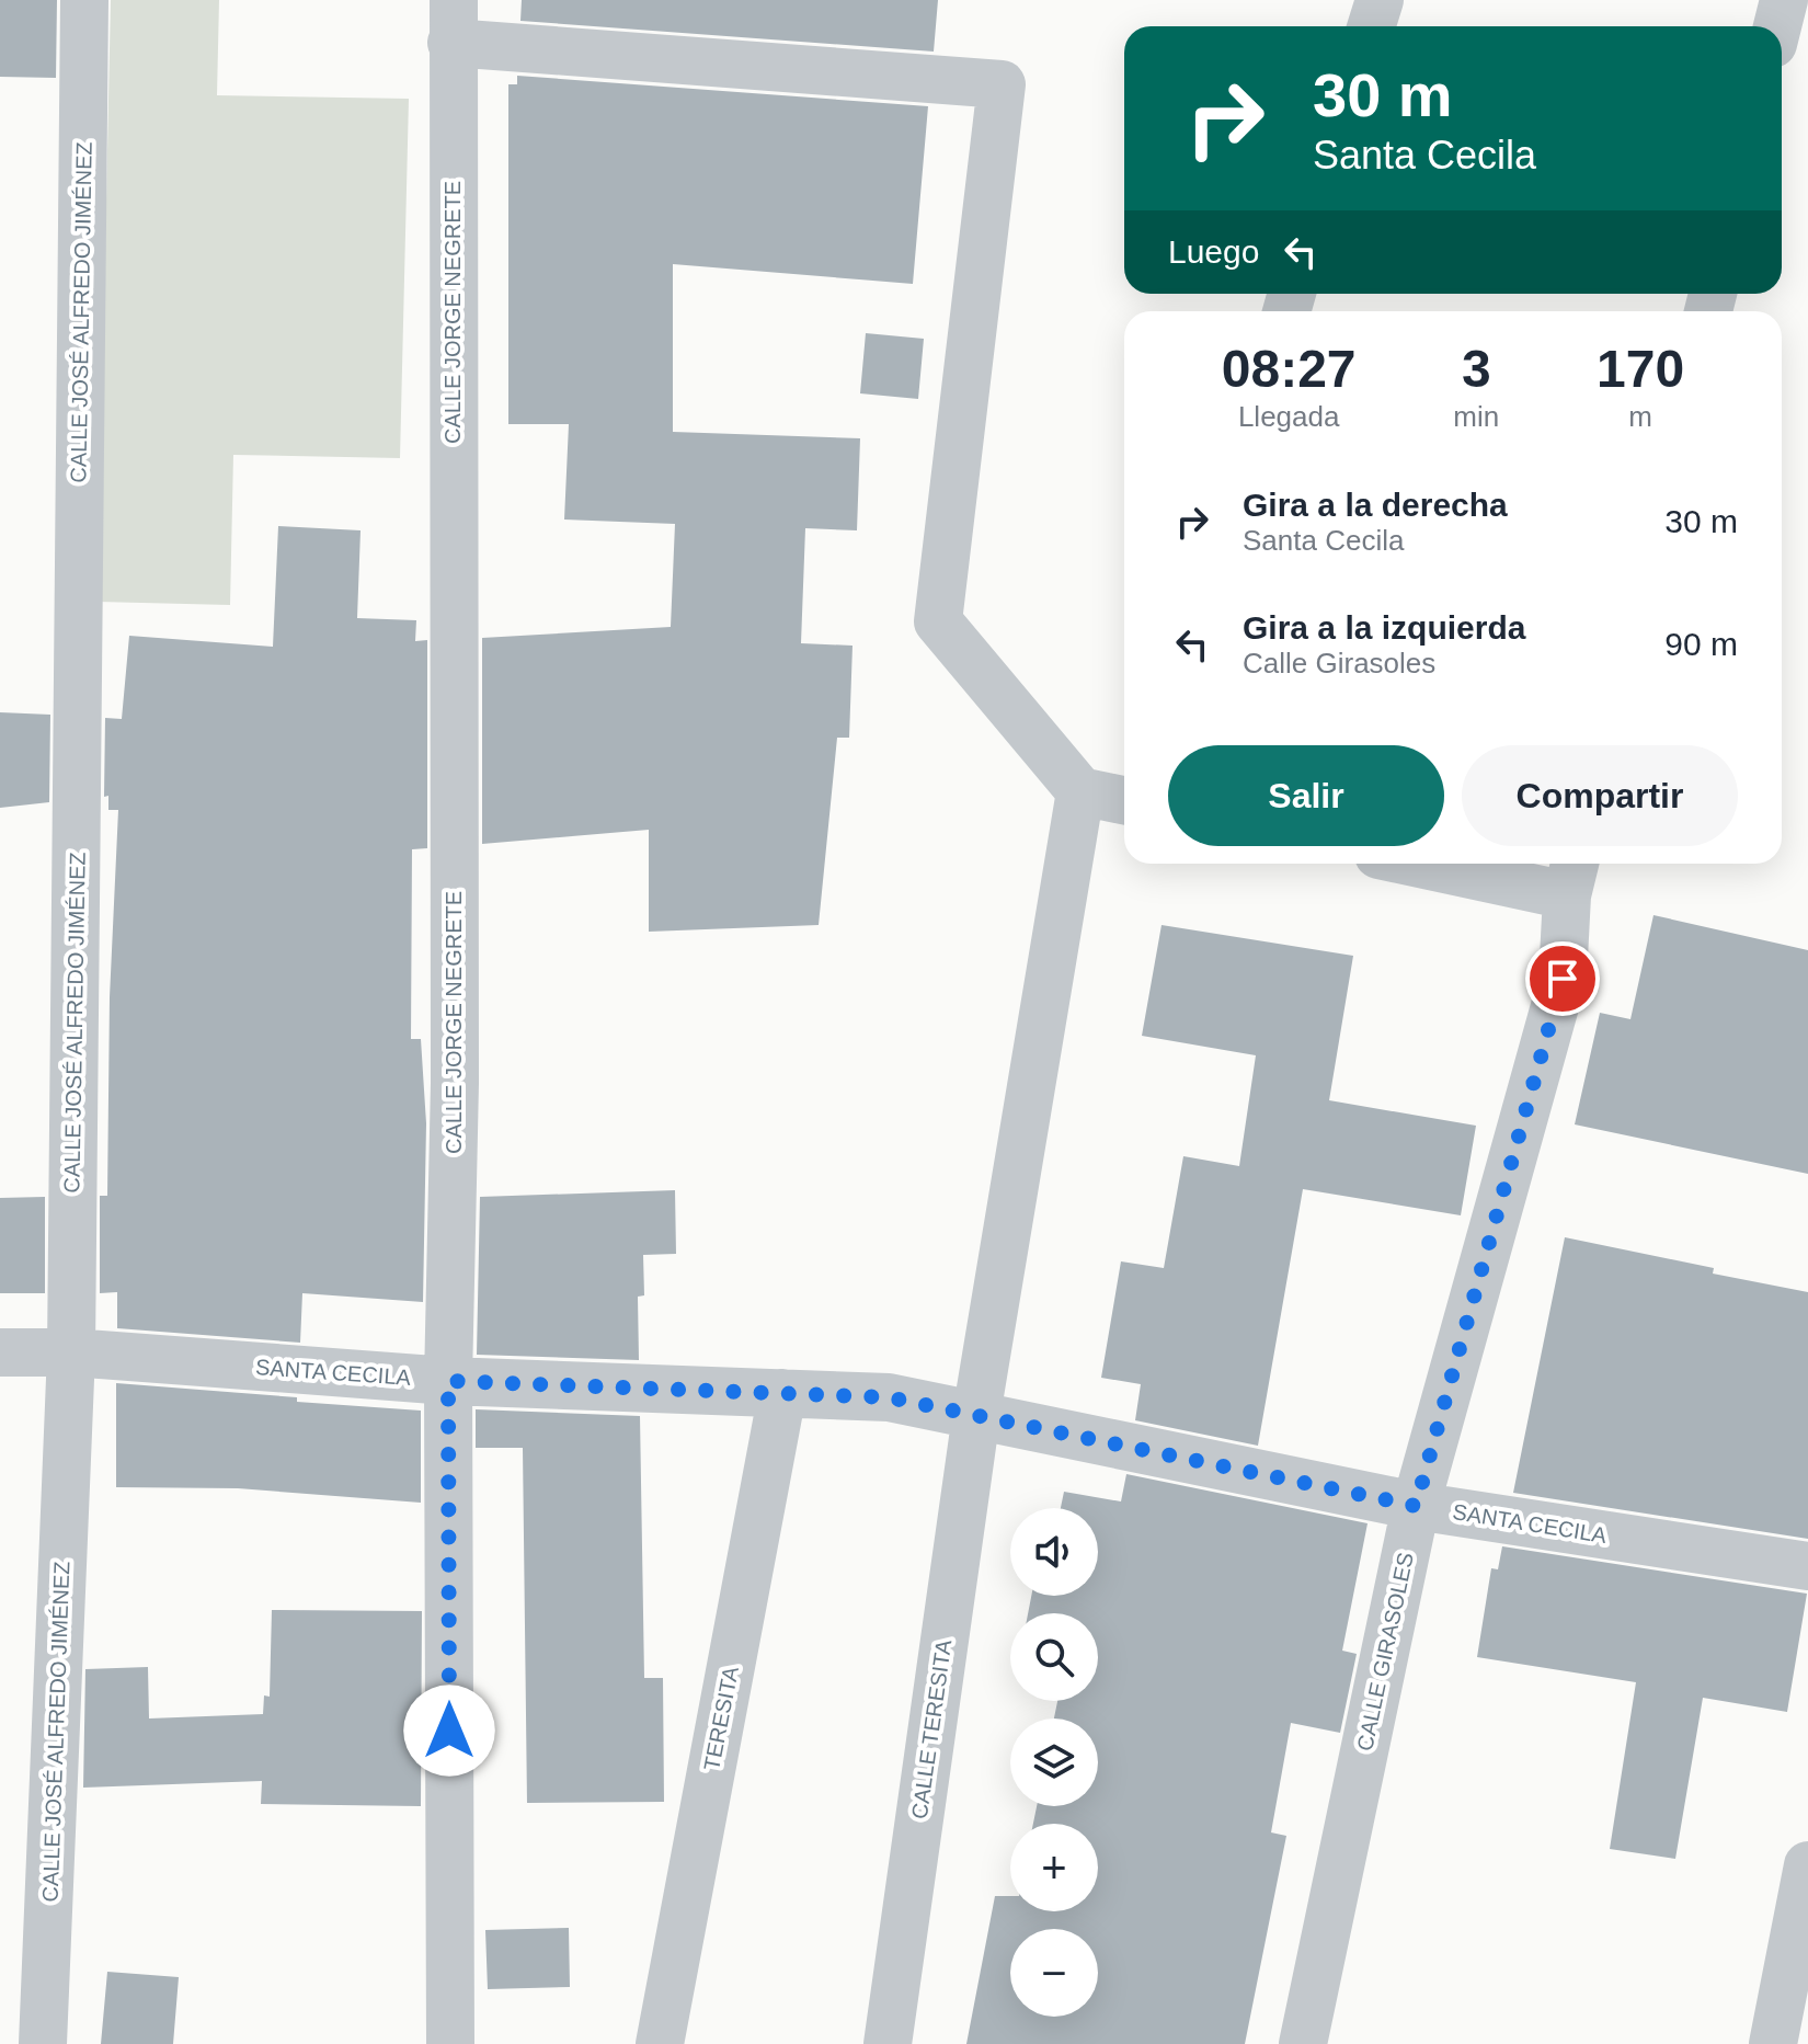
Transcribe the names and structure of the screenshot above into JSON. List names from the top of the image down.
{
  "streets": {
    "street": [
      "CALLE JOSÉ ALFREDO JIMÉNEZ",
      "CALLE JORGE NEGRETE",
      "SANTA CECILA",
      "CALLE GIRASOLES",
      "TERESITA",
      "CALLE TERESITA"
    ]
  },
  "crossings": [
    ["CALLE JOSÉ ALFREDO JIMÉNEZ", "SANTA CECILA"],
    ["CALLE JORGE NEGRETE", "SANTA CECILA"],
    ["SANTA CECILA", "CALLE GIRASOLES"],
    ["SANTA CECILA", "TERESITA"],
    ["SANTA CECILA", "CALLE TERESITA"]
  ],
  "page": {
    "turn": ["30 m", "Santa Cecila"],
    "then": "Luego",
    "eta": [
      "08:27",
      "Llegada",
      "3",
      "min",
      "170",
      "m"
    ],
    "list": [
      {
        "name": "Gira a la derecha",
        "note": "Santa Cecila",
        "value": "30 m"
      },
      {
        "name": "Gira a la izquierda",
        "note": "Calle Girasoles",
        "value": "90 m"
      }
    ],
    "buttons": ["Salir", "Compartir"],
    "map_buttons": ["+", "−"]
  }
}
